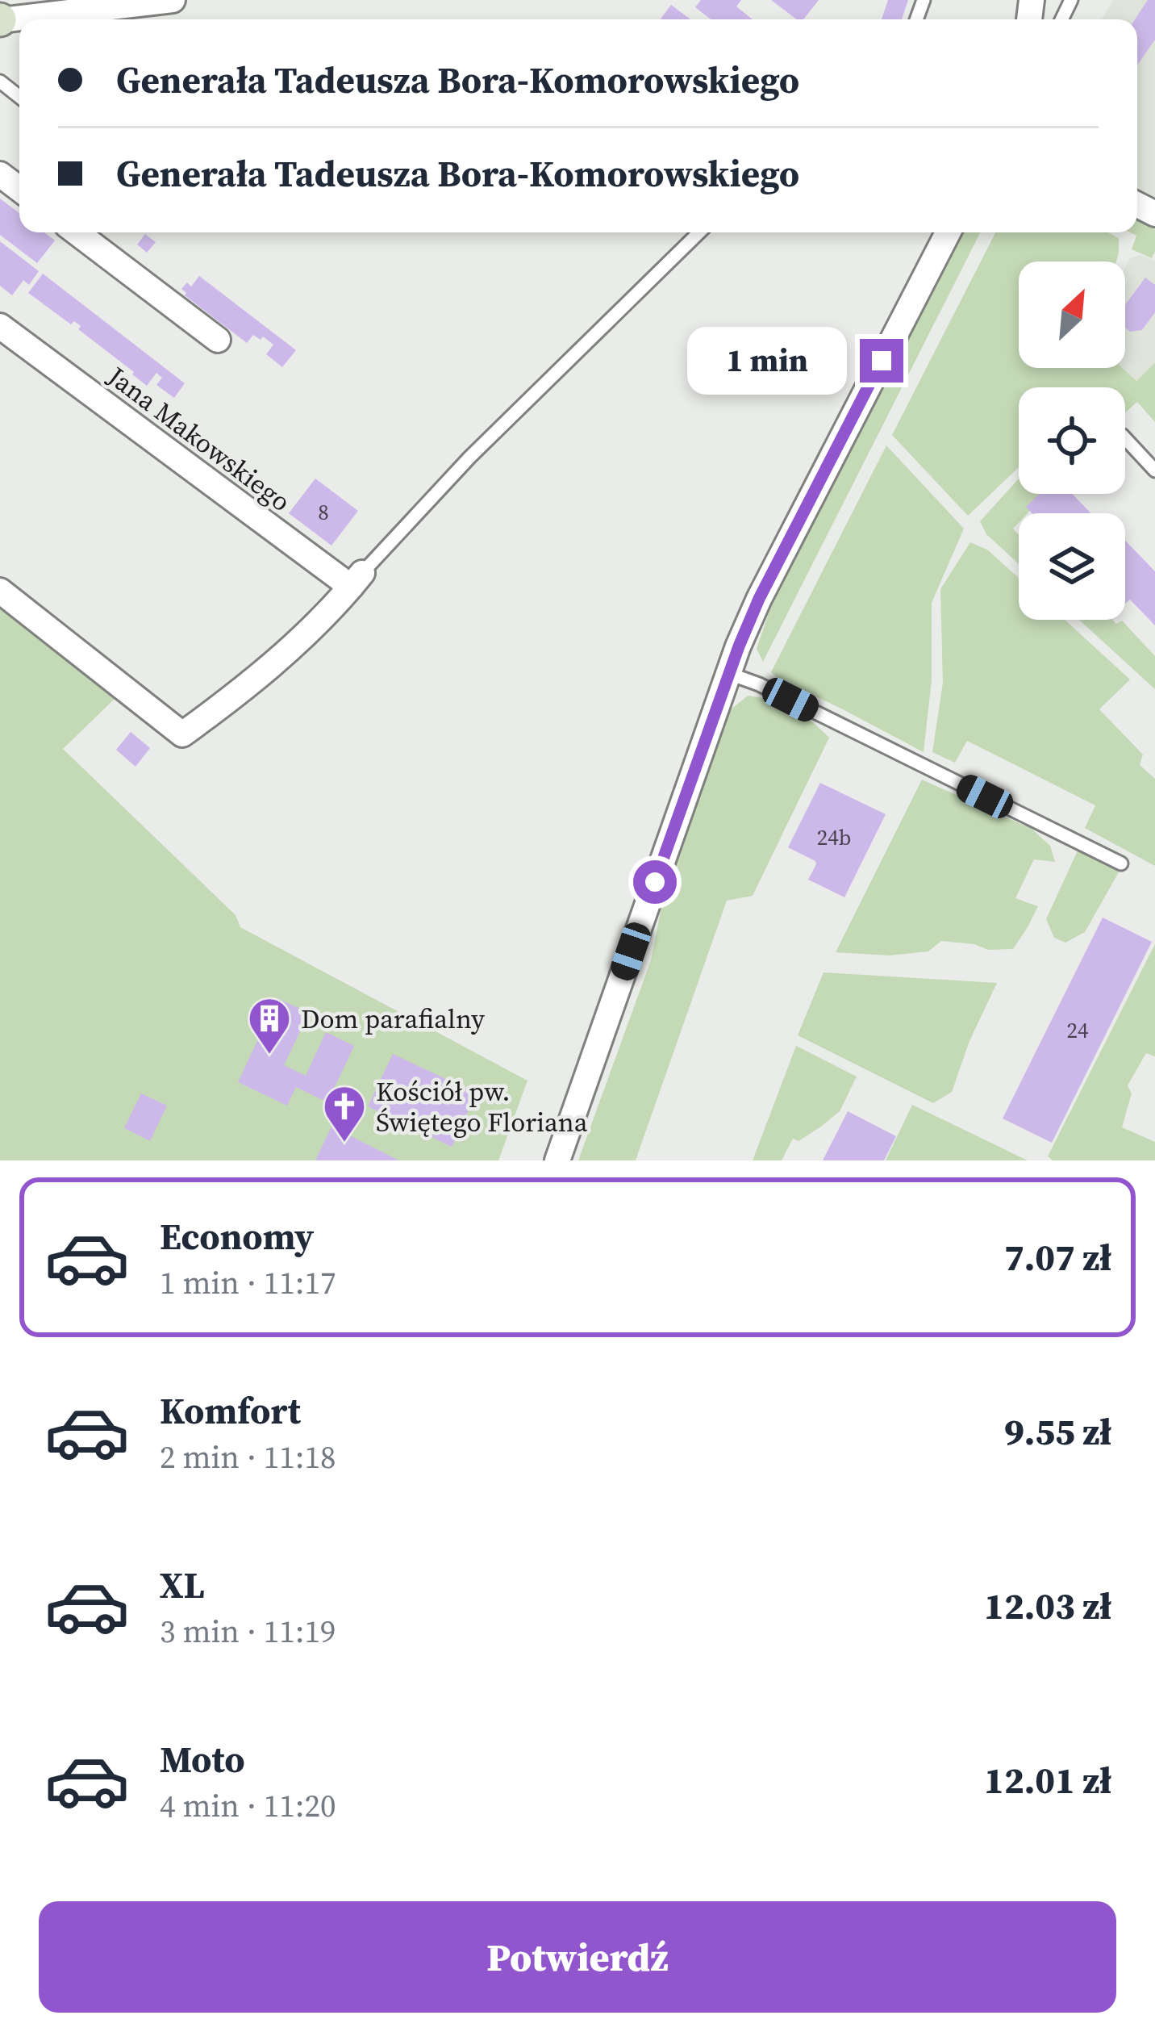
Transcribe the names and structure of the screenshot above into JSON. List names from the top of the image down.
{
  "streets": {
    "street": ["Jana Makowskiego"]
  },
  "places": {
    "building": ["Dom parafialny"],
    "church": ["Kościół pw. Świętego Floriana"]
  },
  "house_numbers": ["8", "24b", "24"],
  "north": "top right",
  "page": {
    "banner": ["Generała Tadeusza Bora-Komorowskiego", "Generała Tadeusza Bora-Komorowskiego"],
    "bubble": "1 min",
    "list": [
      {
        "name": "Economy",
        "note": "1 min · 11:17",
        "value": "7.07 zł"
      },
      {
        "name": "Komfort",
        "note": "2 min · 11:18",
        "value": "9.55 zł"
      },
      {
        "name": "XL",
        "note": "3 min · 11:19",
        "value": "12.03 zł"
      },
      {
        "name": "Moto",
        "note": "4 min · 11:20",
        "value": "12.01 zł"
      }
    ],
    "buttons": "Potwierdź"
  }
}
